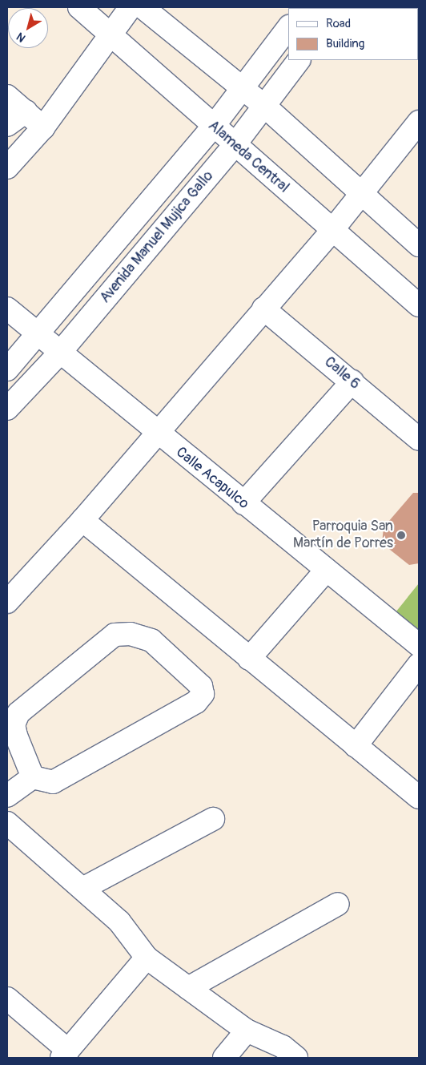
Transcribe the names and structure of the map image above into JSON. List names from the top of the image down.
{
  "streets": {
    "street": [
      "Alameda Central",
      "Avenida Manuel Mujica Gallo",
      "Calle 6",
      "Calle Acapulco"
    ]
  },
  "crossings": [
    ["Alameda Central", "Avenida Manuel Mujica Gallo"],
    ["Avenida Manuel Mujica Gallo", "Calle Acapulco"]
  ],
  "places": ["Parroquia San Martín de Porres"],
  "legend": ["Road", "Building"],
  "north": "bottom left"
}
